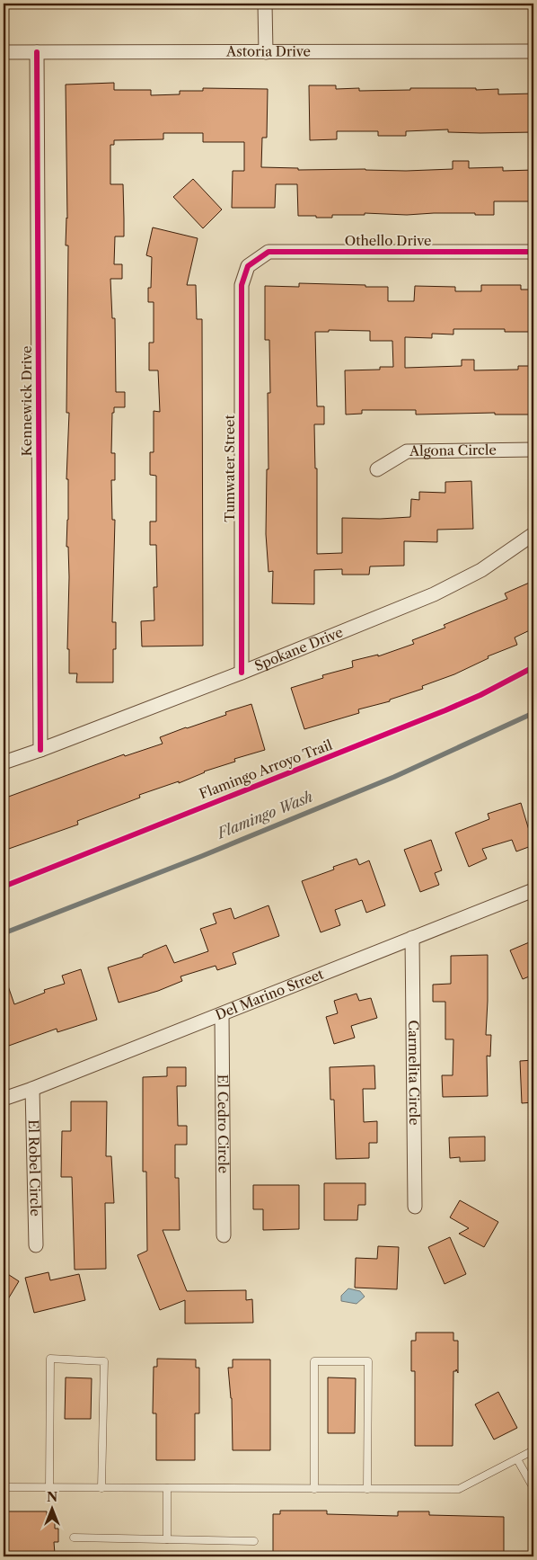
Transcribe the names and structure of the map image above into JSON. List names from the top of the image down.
{
  "streets": {
    "street": [
      "Astoria Drive",
      "Othello Drive",
      "Kennewick Drive",
      "Algona Circle",
      "Tumwater Street",
      "Spokane Drive",
      "Del Marino Street",
      "Carmelita Circle",
      "El Cedro Circle",
      "El Robel Circle"
    ],
    "cycle path": ["Flamingo Arroyo Trail"]
  },
  "crossings": [
    ["Astoria Drive", "Kennewick Drive"],
    ["Othello Drive", "Tumwater Street"],
    ["Kennewick Drive", "Spokane Drive"],
    ["Tumwater Street", "Spokane Drive"],
    ["Del Marino Street", "Carmelita Circle"],
    ["Del Marino Street", "El Cedro Circle"],
    ["Del Marino Street", "El Robel Circle"]
  ],
  "water": ["Flamingo Wash"],
  "north": "top"
}
